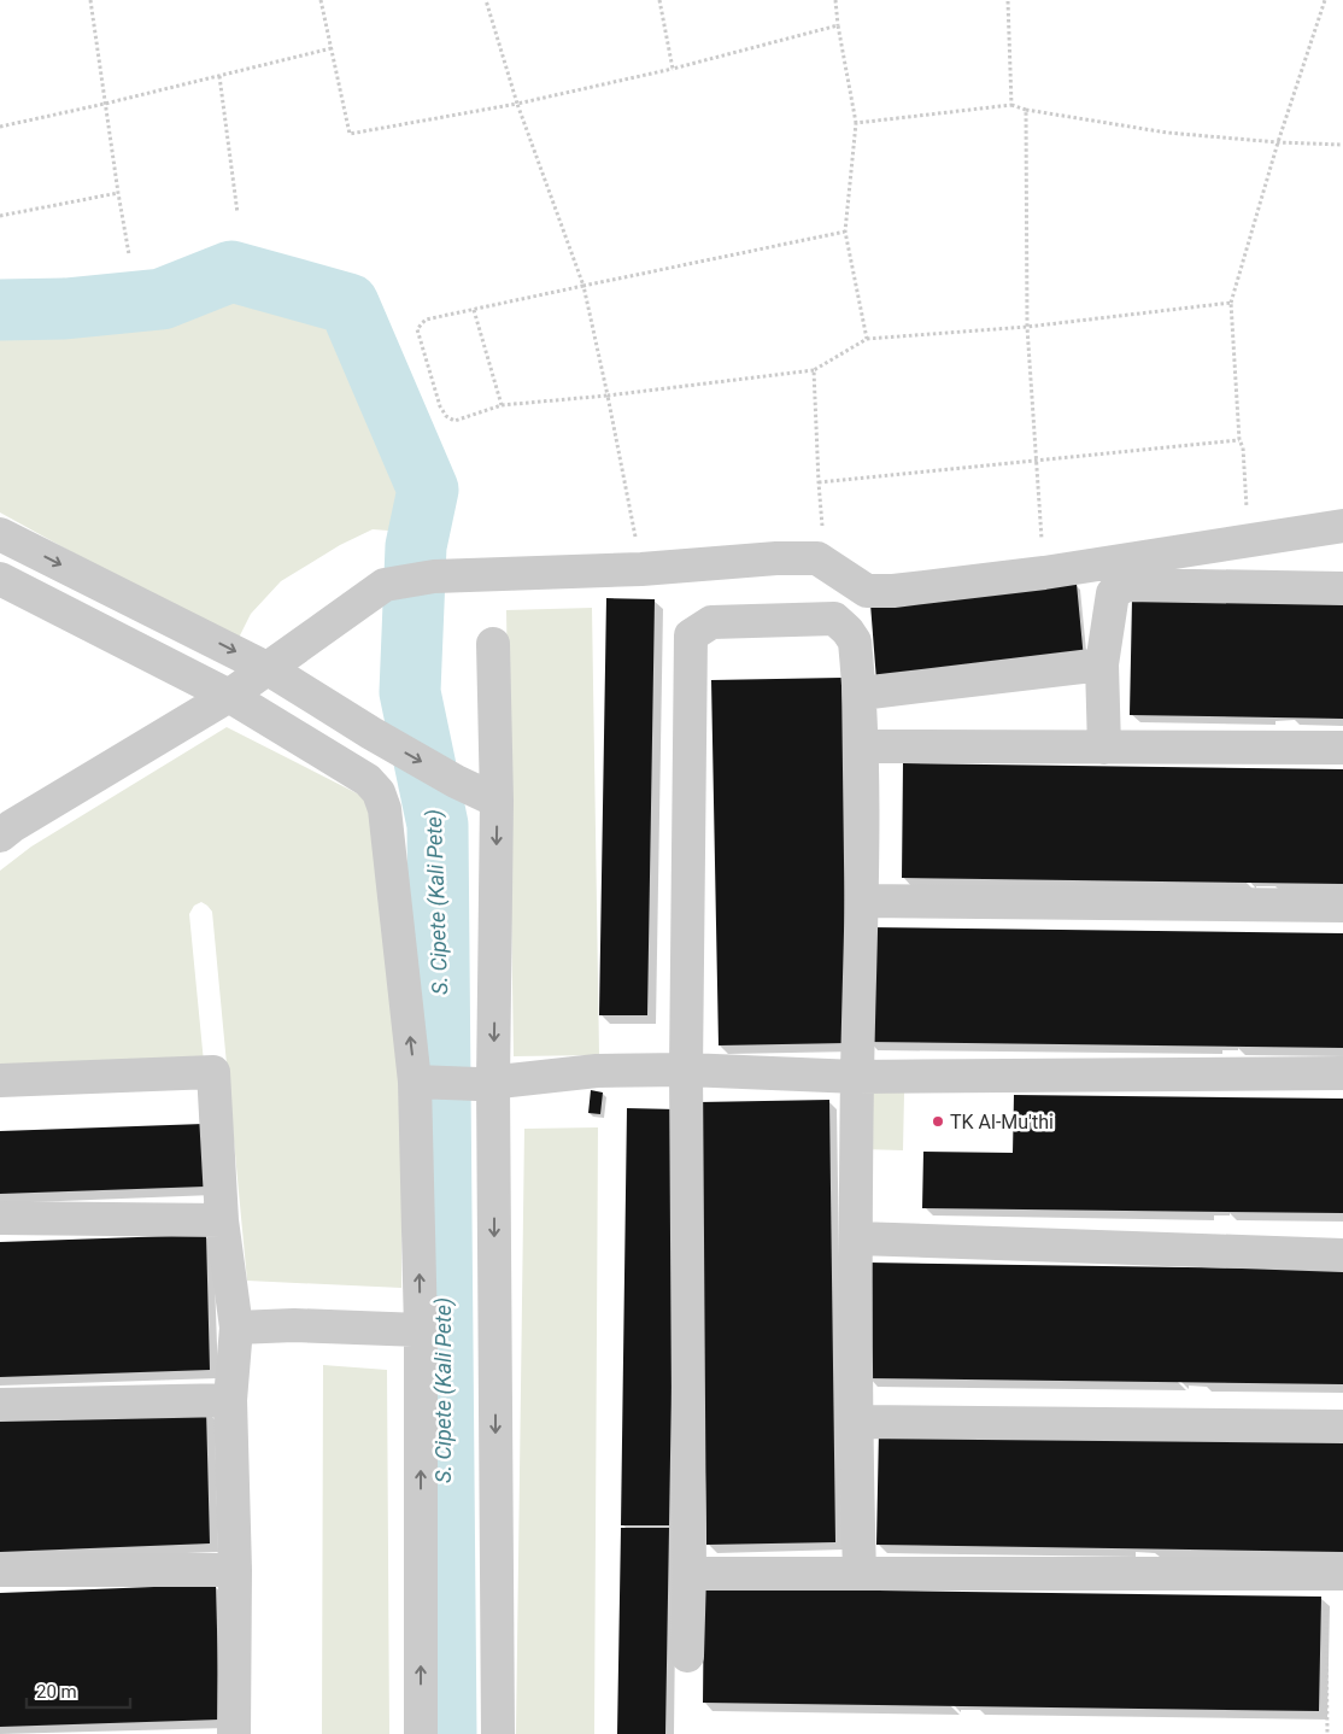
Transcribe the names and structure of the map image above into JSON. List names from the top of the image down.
{
  "water": ["S. Cipete (Kali Pete)"],
  "places": ["TK Al-Mu'thi"],
  "scale_bar": "20 m"
}
